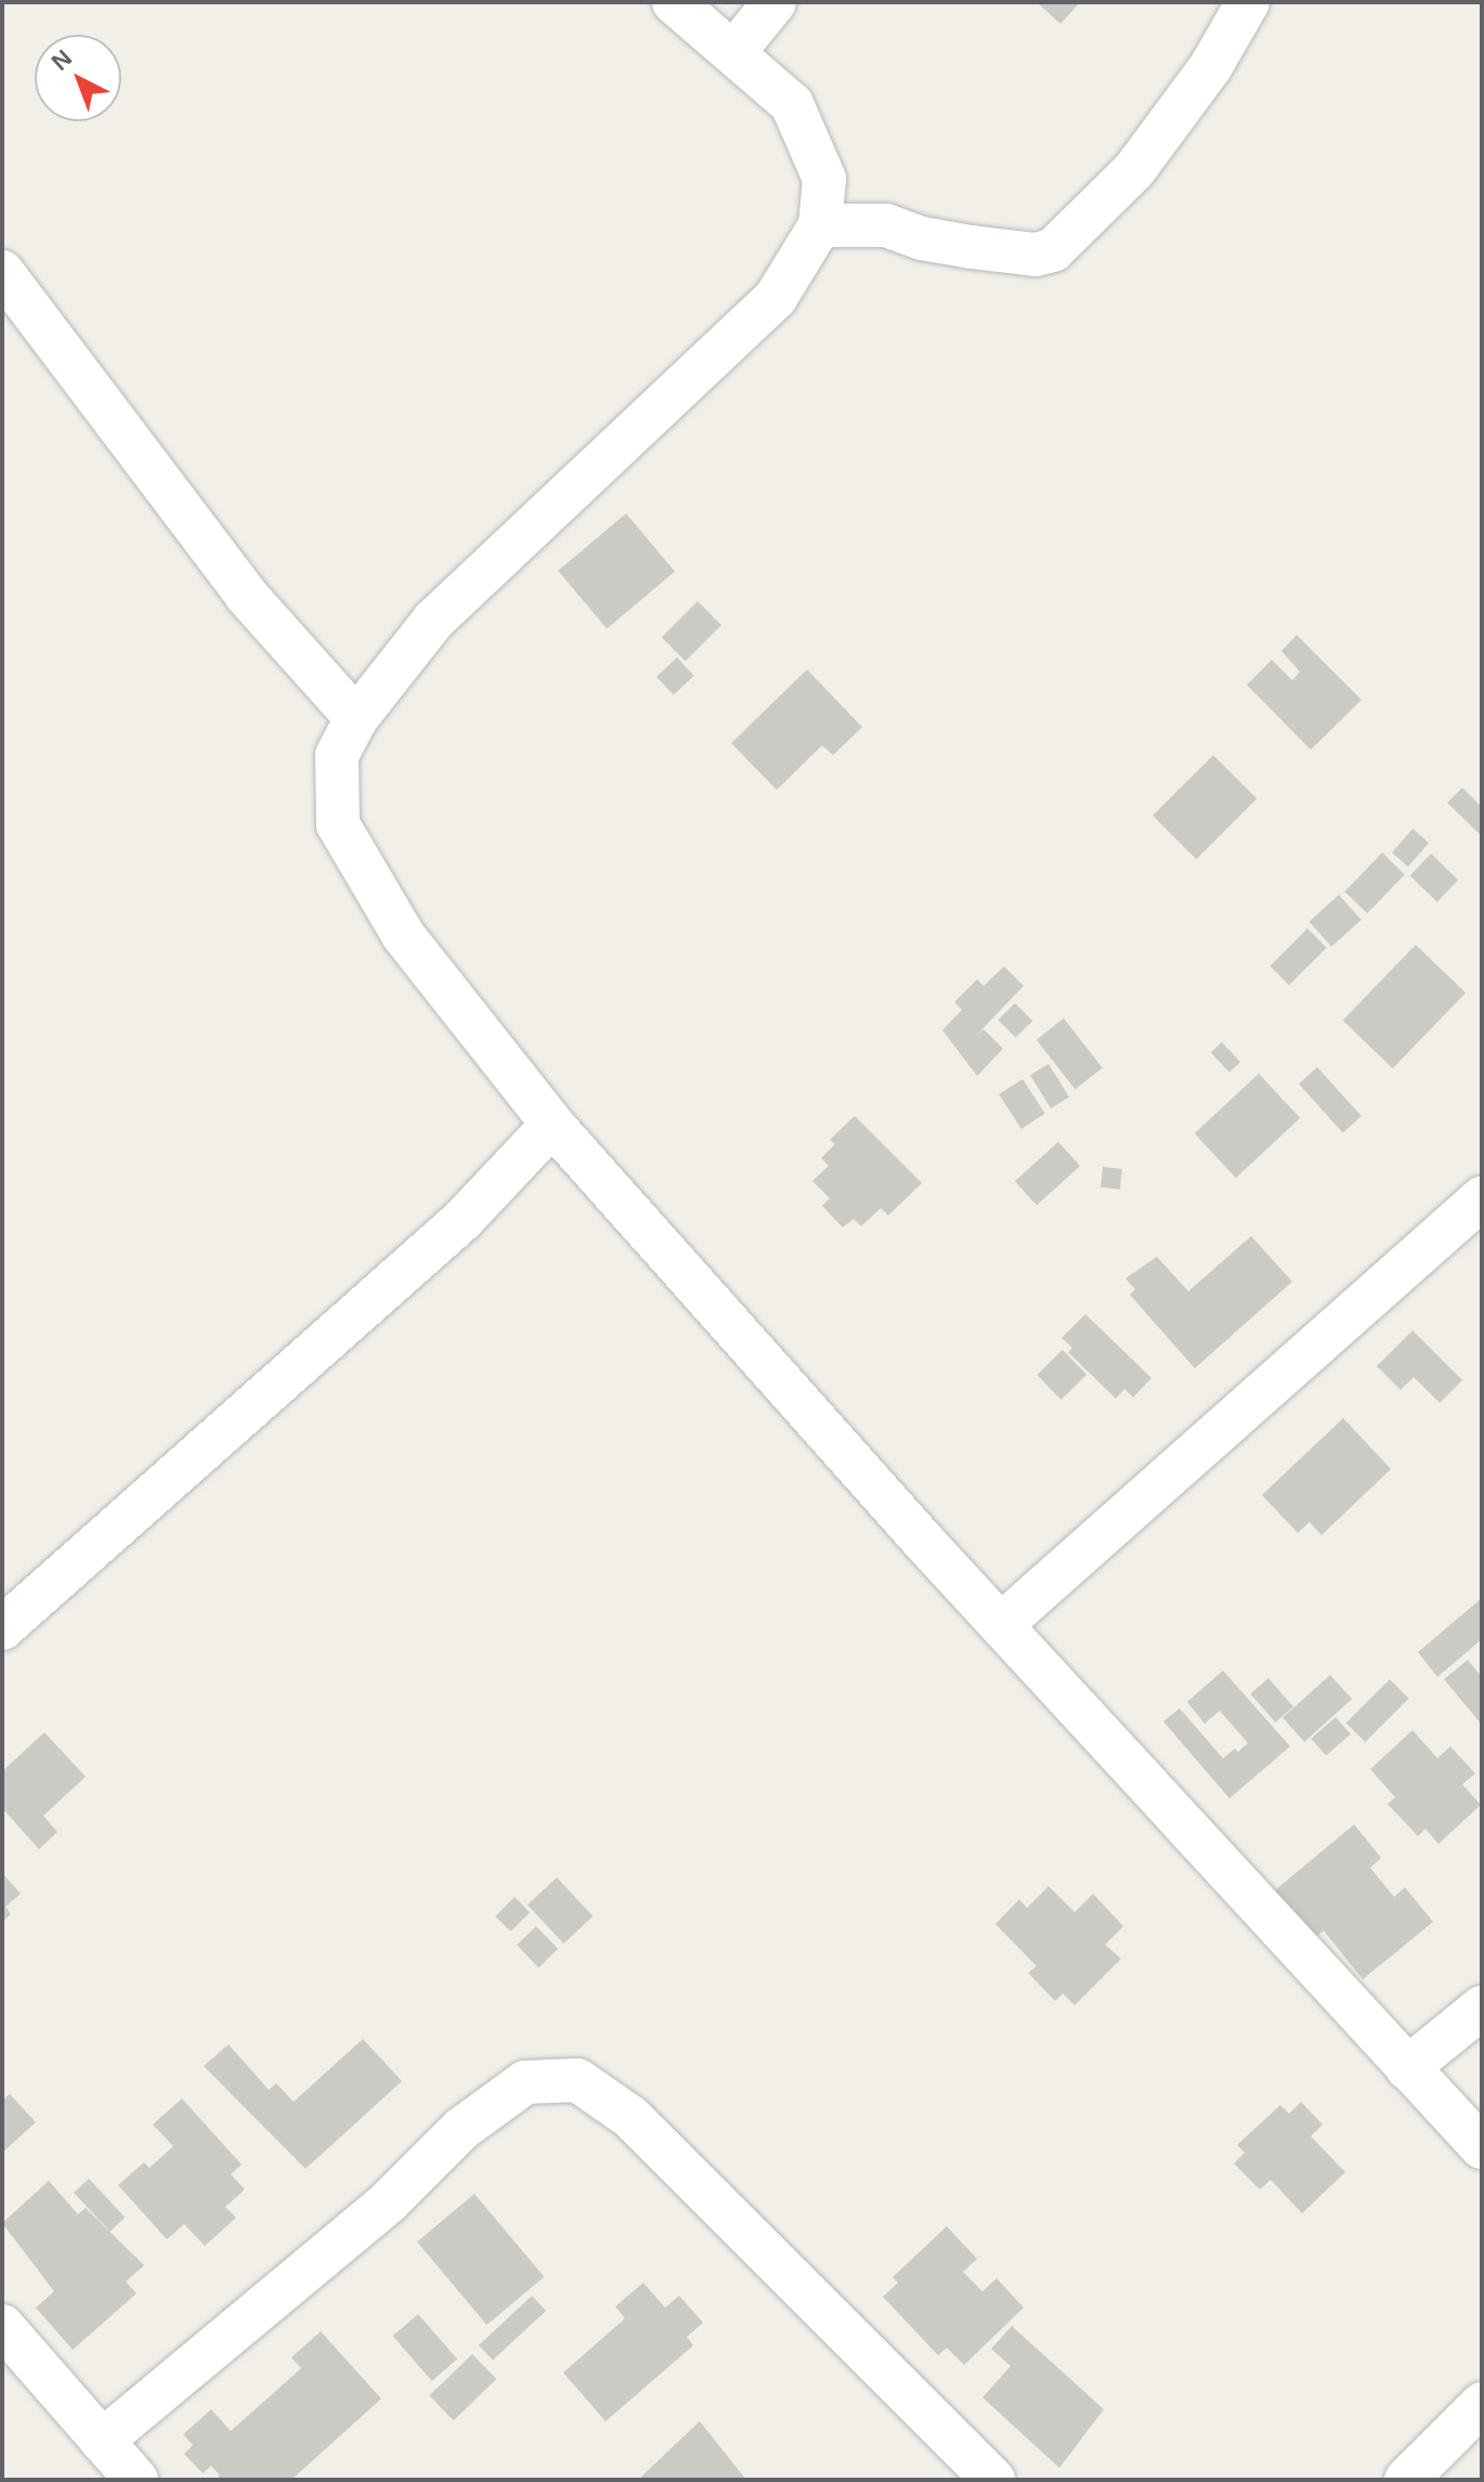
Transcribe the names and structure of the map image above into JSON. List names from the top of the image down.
{
  "north": "top left"
}
